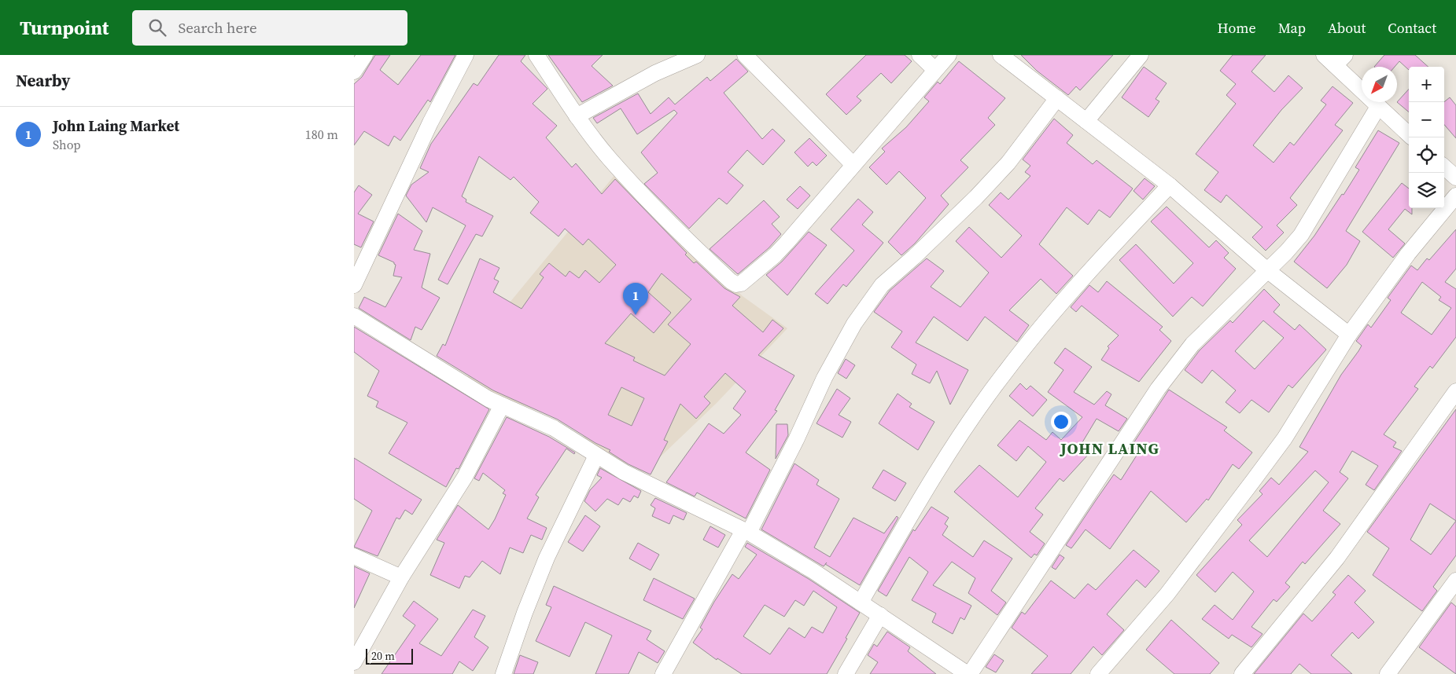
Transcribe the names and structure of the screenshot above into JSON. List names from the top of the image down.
{
  "districts": ["JOHN LAING"],
  "scale_bar": "20 m",
  "north": "bottom left",
  "page": {
    "header": "Turnpoint",
    "search": "Search here",
    "nav": [
      "Home",
      "Map",
      "About",
      "Contact"
    ],
    "heading": "Nearby",
    "map_buttons": ["+", "−"],
    "list": [
      {
        "mark": "1",
        "name": "John Laing Market",
        "note": "Shop",
        "value": "180 m"
      }
    ],
    "pins": "1",
    "scale": "20 m"
  }
}
